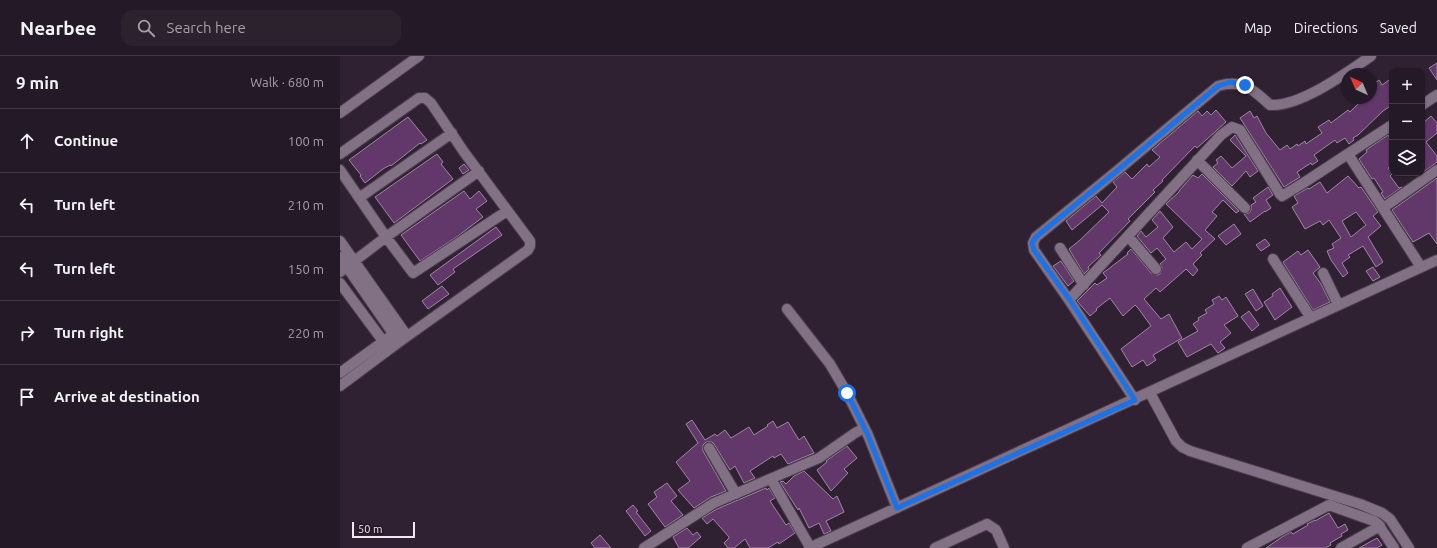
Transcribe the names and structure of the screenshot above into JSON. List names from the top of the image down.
{
  "scale_bar": "50 m",
  "north": "top left",
  "page": {
    "header": "Nearbee",
    "search": "Search here",
    "nav": ["Map", "Directions", "Saved"],
    "heading": ["9 min", "Walk · 680 m"],
    "map_buttons": ["+", "−"],
    "list": [
      ["Continue", "100 m"],
      ["Turn left", "210 m"],
      ["Turn left", "150 m"],
      ["Turn right", "220 m"],
      "Arrive at destination"
    ],
    "scale": "50 m"
  }
}
